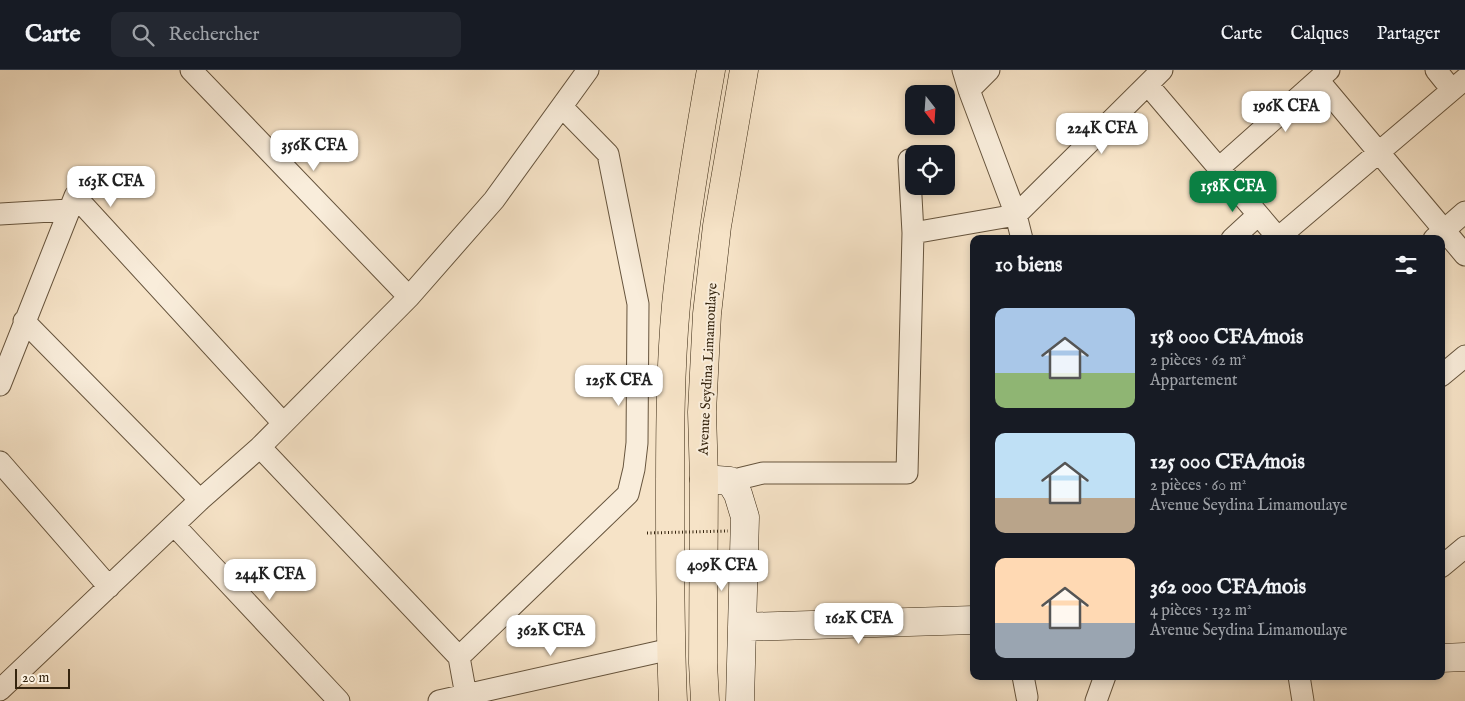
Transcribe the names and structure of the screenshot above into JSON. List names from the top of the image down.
{
  "streets": {
    "highway": ["Avenue Seydina Limamoulaye"]
  },
  "scale_bar": "20 m",
  "north": "bottom",
  "page": {
    "header": "Carte",
    "search": "Rechercher",
    "nav": ["Carte", "Calques", "Partager"],
    "price": [
      "196K CFA",
      "224K CFA",
      "356K CFA",
      "163K CFA",
      "158K CFA",
      "125K CFA",
      "409K CFA",
      "244K CFA",
      "162K CFA",
      "362K CFA"
    ],
    "heading": "10 biens",
    "list": [
      {
        "name": "158 000 CFA/mois",
        "note": "2 pièces · 62 m² · Appartement"
      },
      {
        "name": "125 000 CFA/mois",
        "note": "2 pièces · 60 m² · Avenue Seydina Limamoulaye"
      },
      {
        "name": "362 000 CFA/mois",
        "note": "4 pièces · 132 m² · Avenue Seydina Limamoulaye"
      }
    ],
    "scale": "20 m"
  }
}
